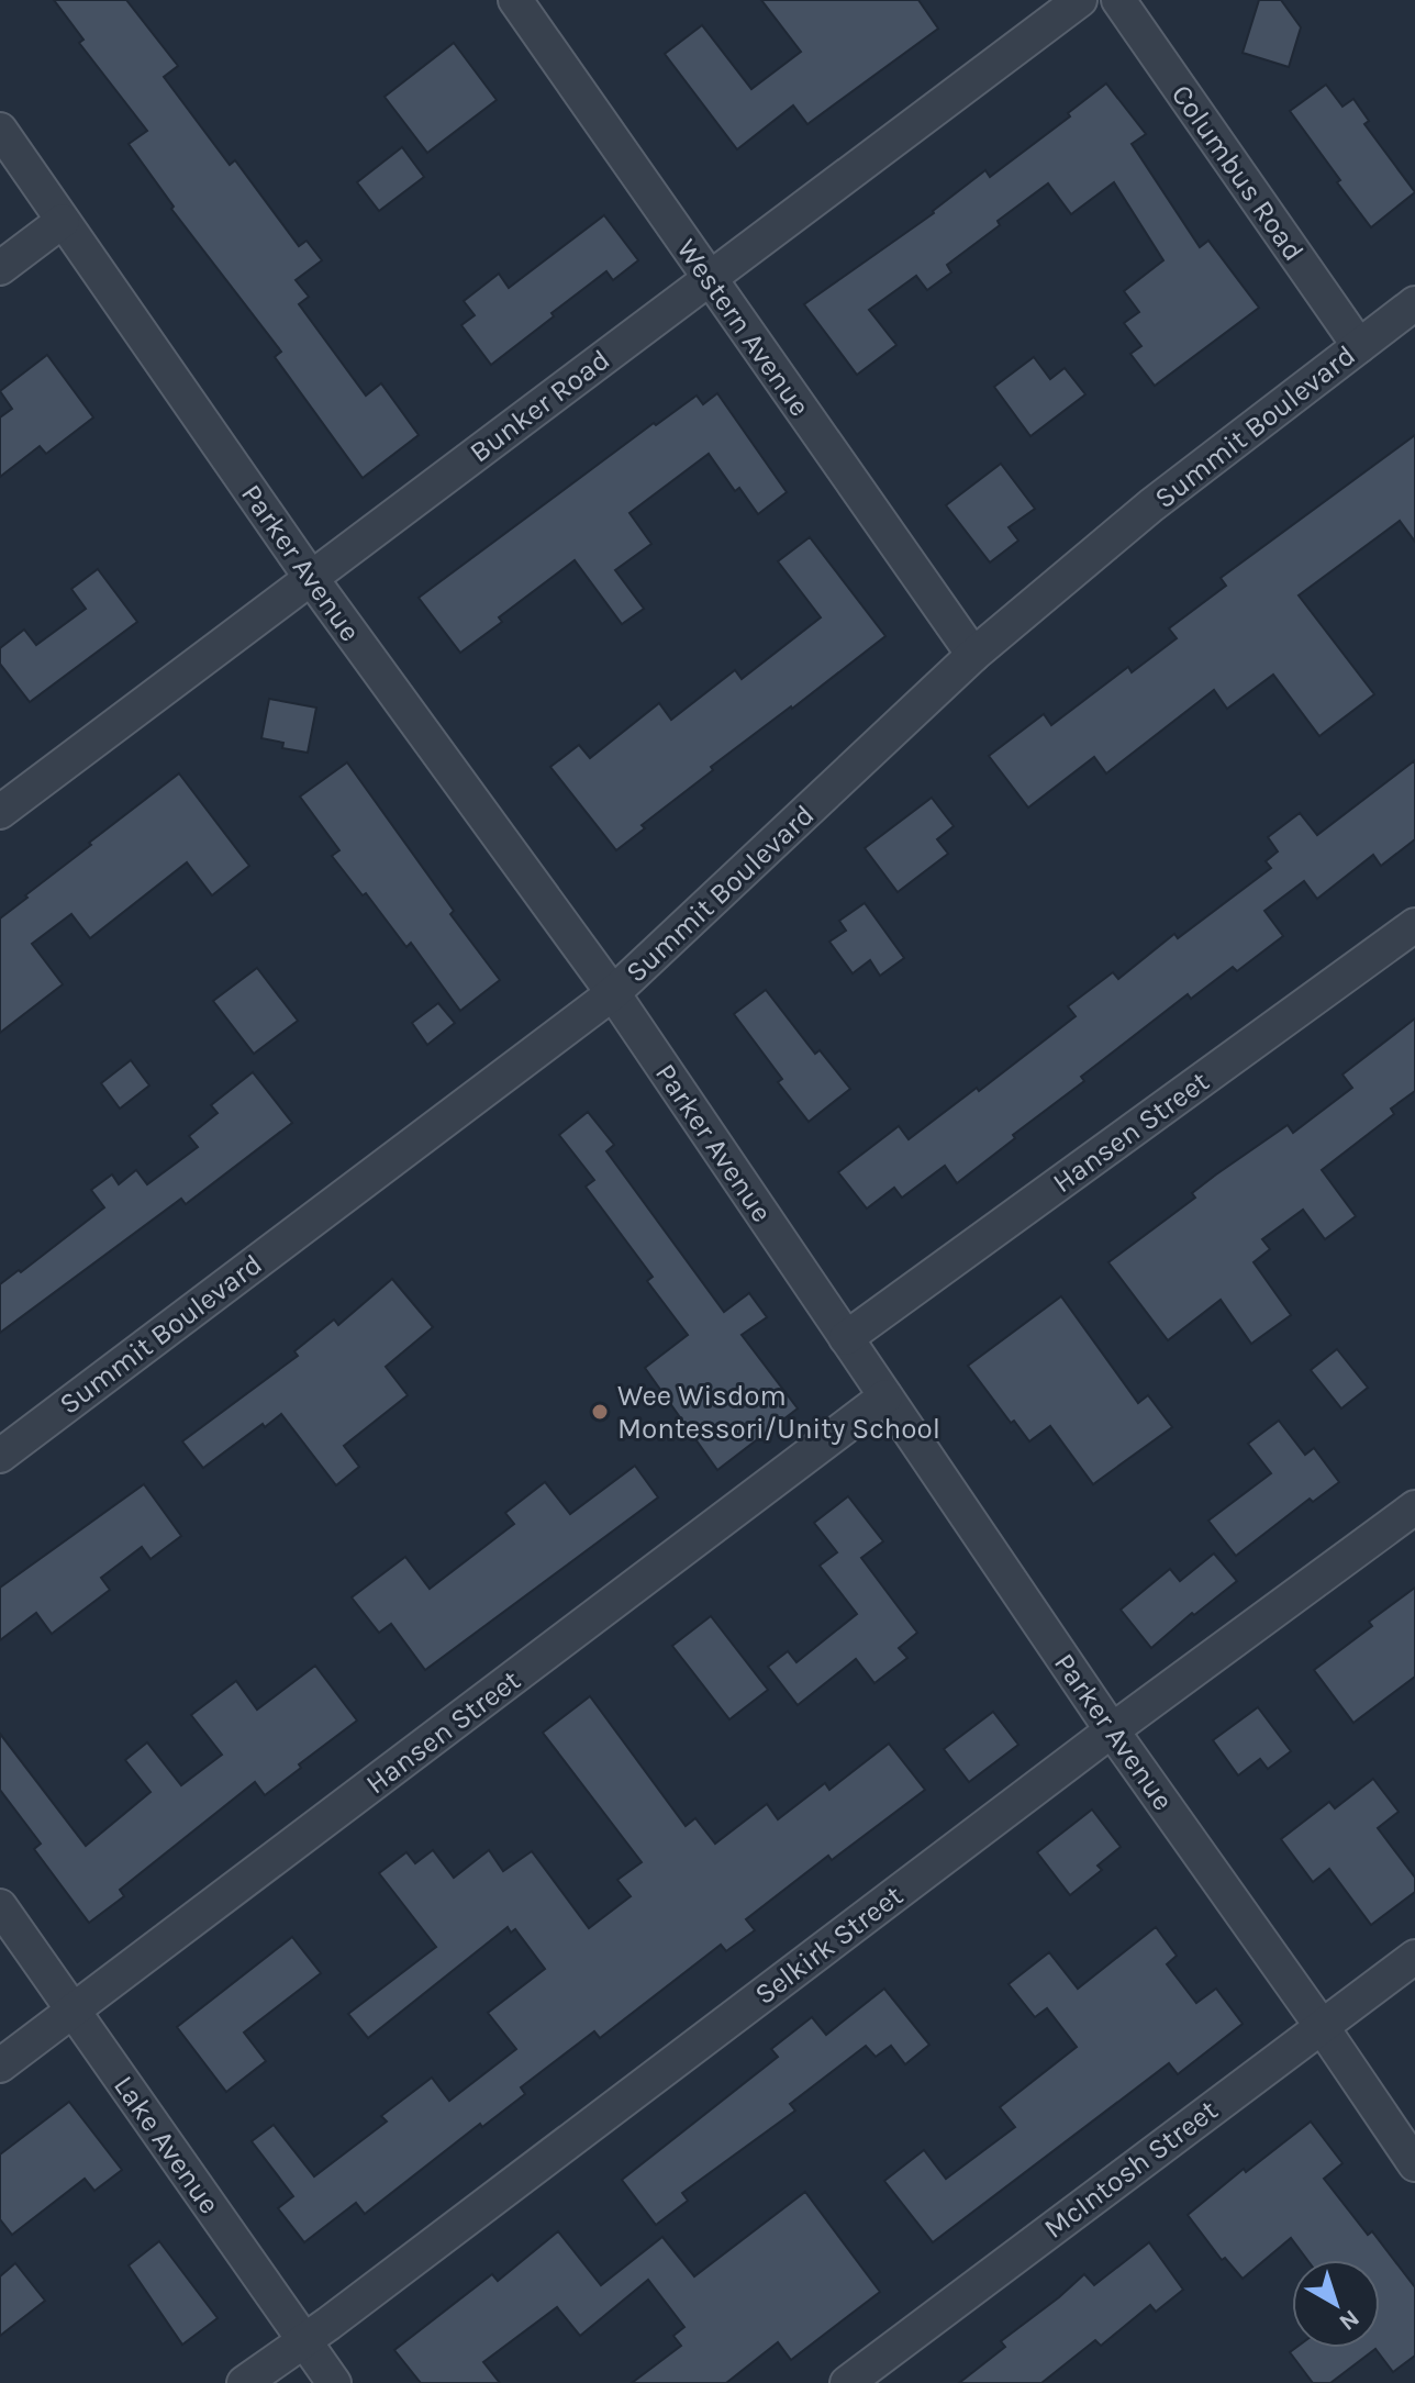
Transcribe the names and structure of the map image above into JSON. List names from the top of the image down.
{
  "streets": {
    "street": [
      "Columbus Road",
      "Western Avenue",
      "Bunker Road",
      "Summit Boulevard",
      "Parker Avenue",
      "Hansen Street",
      "Selkirk Street",
      "Lake Avenue",
      "McIntosh Street"
    ]
  },
  "crossings": [
    ["Columbus Road", "Summit Boulevard"],
    ["Western Avenue", "Bunker Road"],
    ["Western Avenue", "Summit Boulevard"],
    ["Bunker Road", "Parker Avenue"],
    ["Summit Boulevard", "Parker Avenue"],
    ["Parker Avenue", "Hansen Street"],
    ["Parker Avenue", "Selkirk Street"],
    ["Parker Avenue", "McIntosh Street"],
    ["Hansen Street", "Lake Avenue"],
    ["Selkirk Street", "Lake Avenue"]
  ],
  "places": ["Wee Wisdom Montessori/Unity School"],
  "north": "bottom right"
}
